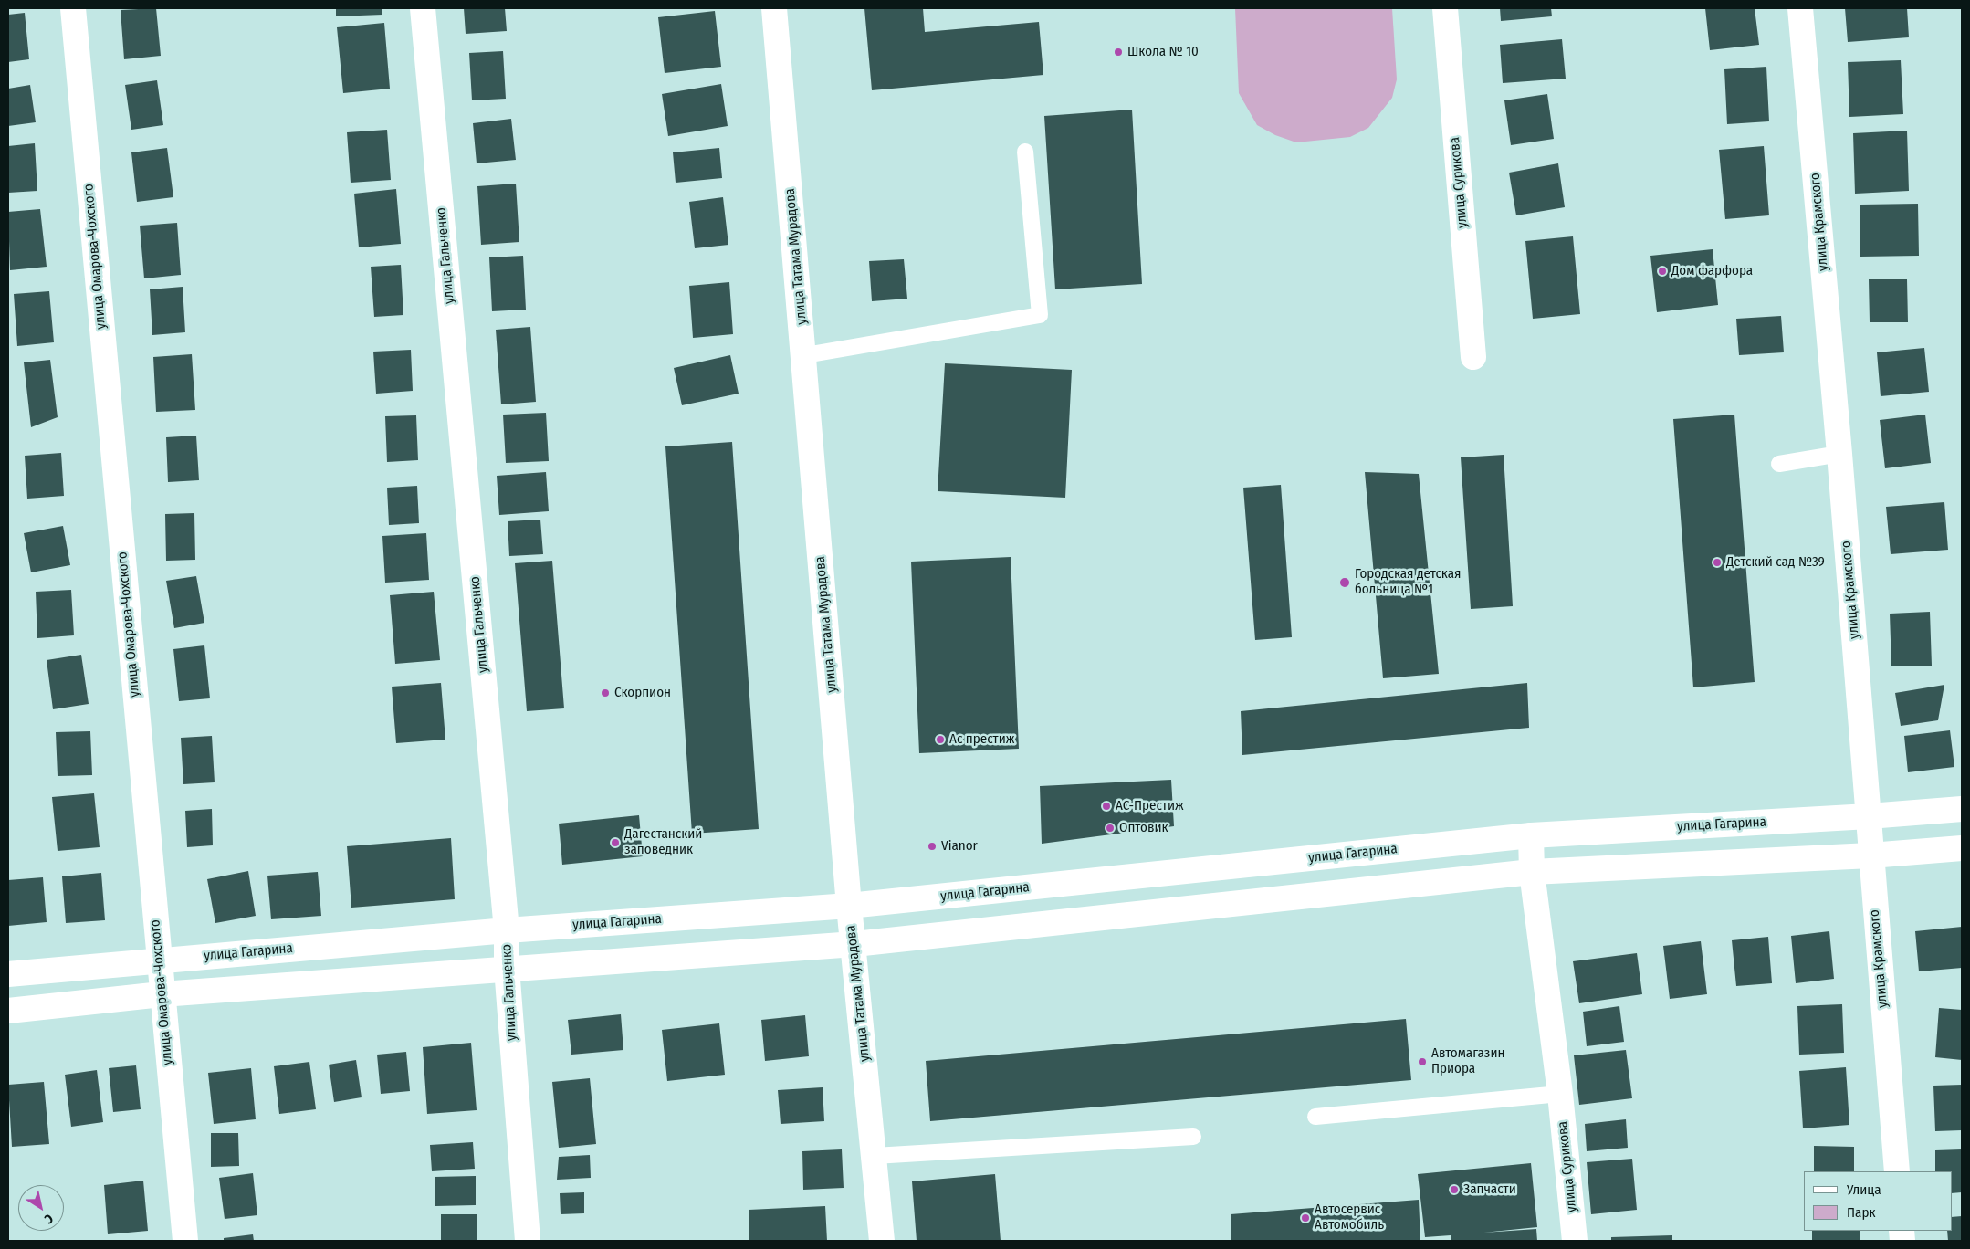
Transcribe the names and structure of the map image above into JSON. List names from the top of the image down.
{
  "streets": {
    "street": [
      "улица Сурикова",
      "улица Крамского",
      "улица Гальченко",
      "улица Омарова-Чохского",
      "улица Татама Мурадова",
      "улица Гагарина"
    ]
  },
  "crossings": [
    ["улица Сурикова", "улица Гагарина"],
    ["улица Крамского", "улица Гагарина"],
    ["улица Гальченко", "улица Гагарина"],
    ["улица Омарова-Чохского", "улица Гагарина"],
    ["улица Татама Мурадова", "улица Гагарина"]
  ],
  "places": [
    "Школа № 10",
    "Дом фарфора",
    "Детский сад №39",
    "Городская детская больница №1",
    "Скорпион",
    "Ас престиж",
    "АС-Престиж",
    "Оптовик",
    "Дагестанский заповедник",
    "Vianor",
    "Автомагазин Приора",
    "Запчасти",
    "Автосервис Автомобиль"
  ],
  "legend": ["Улица", "Парк"],
  "north": "bottom right"
}
